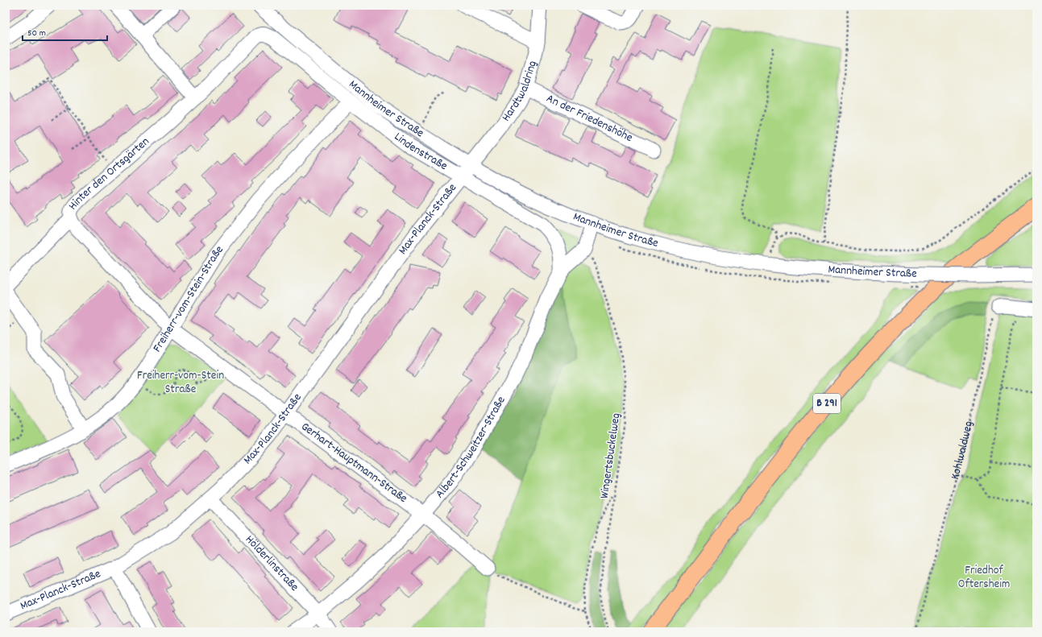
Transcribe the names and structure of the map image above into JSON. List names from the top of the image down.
{
  "streets": {
    "main road": ["B 291"],
    "street": [
      "Hardtwaldring",
      "Mannheimer Straße",
      "An der Friedenshöhe",
      "Lindenstraße",
      "Hinter den Ortsgärten",
      "Max-Planck-Straße",
      "Freiherr-vom-Stein-Straße",
      "Albert-Schweitzer-Straße",
      "Gerhart-Hauptmann-Straße",
      "Hölderlinstraße"
    ],
    "path": ["Kohlwaldweg", "Wingertsbuckelweg"]
  },
  "crossings": [
    ["Hardtwaldring", "Mannheimer Straße"],
    ["Hardtwaldring", "An der Friedenshöhe"],
    ["Hardtwaldring", "Max-Planck-Straße"],
    ["Mannheimer Straße", "Max-Planck-Straße"],
    ["Lindenstraße", "Hinter den Ortsgärten"],
    ["Lindenstraße", "Max-Planck-Straße"],
    ["Lindenstraße", "Freiherr-vom-Stein-Straße"],
    ["Lindenstraße", "Albert-Schweitzer-Straße"],
    ["Hinter den Ortsgärten", "Freiherr-vom-Stein-Straße"],
    ["Hinter den Ortsgärten", "Gerhart-Hauptmann-Straße"],
    ["Max-Planck-Straße", "Gerhart-Hauptmann-Straße"],
    ["Max-Planck-Straße", "Hölderlinstraße"],
    ["Freiherr-vom-Stein-Straße", "Gerhart-Hauptmann-Straße"],
    ["Albert-Schweitzer-Straße", "Wingertsbuckelweg"],
    ["Albert-Schweitzer-Straße", "Gerhart-Hauptmann-Straße"],
    ["Albert-Schweitzer-Straße", "Hölderlinstraße"]
  ],
  "parks": ["Freiherr-vom-Stein Straße", "Friedhof Oftersheim"],
  "scale_bar": "50 m"
}
